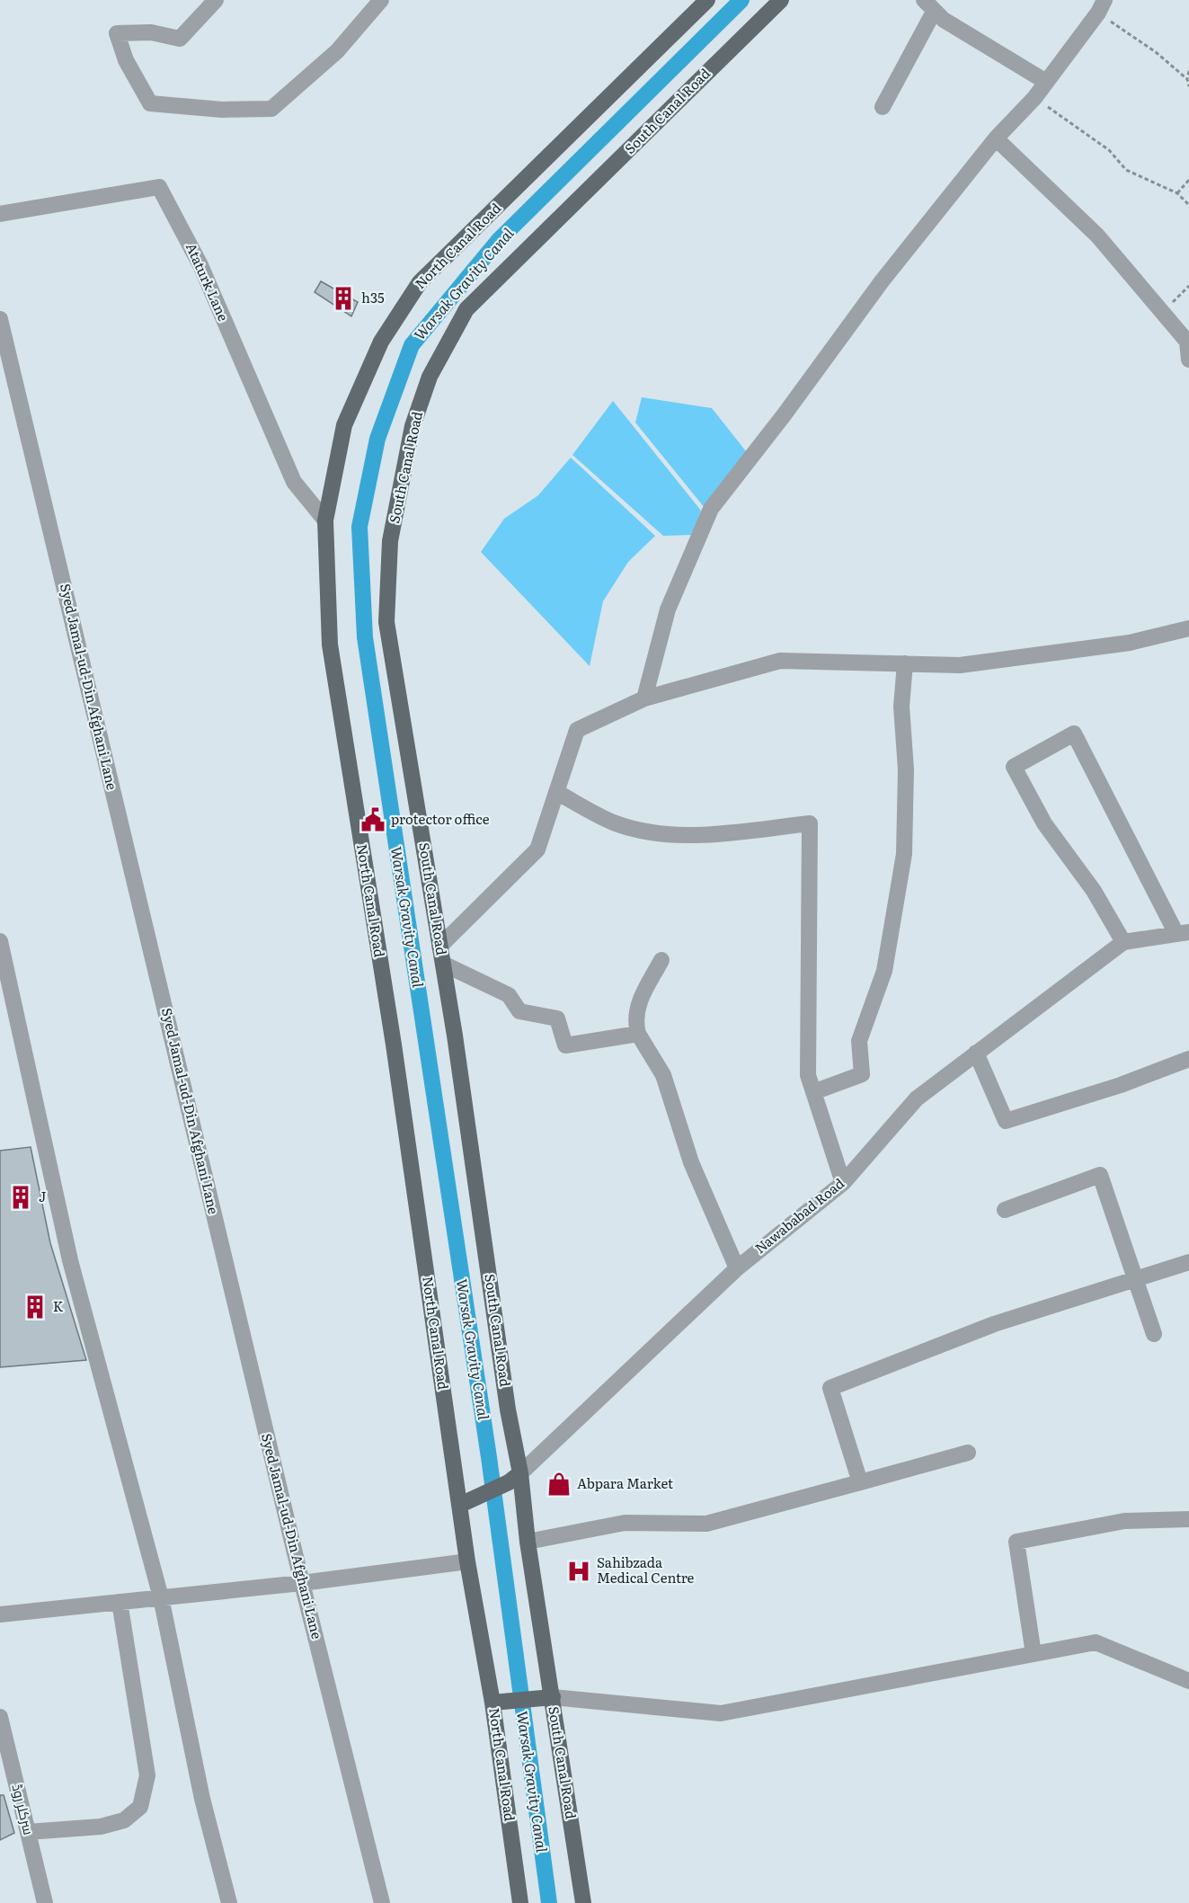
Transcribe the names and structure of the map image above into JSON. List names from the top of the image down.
{
  "streets": {
    "main road": ["South Canal Road", "North Canal Road"],
    "street": [
      "Ataturk Lane",
      "Syed Jamal-ud-Din Afghani Lane",
      "Nawababad Road",
      "سرکلر روڈ"
    ]
  },
  "crossings": [
    ["South Canal Road", "Nawababad Road"],
    ["North Canal Road", "Ataturk Lane"]
  ],
  "water": ["Warsak Gravity Canal"],
  "places": {
    "building": ["h35", "J", "K"],
    "public building": ["protector office"],
    "shop": ["Abpara Market"],
    "hospital": ["Sahibzada Medical Centre"]
  }
}
